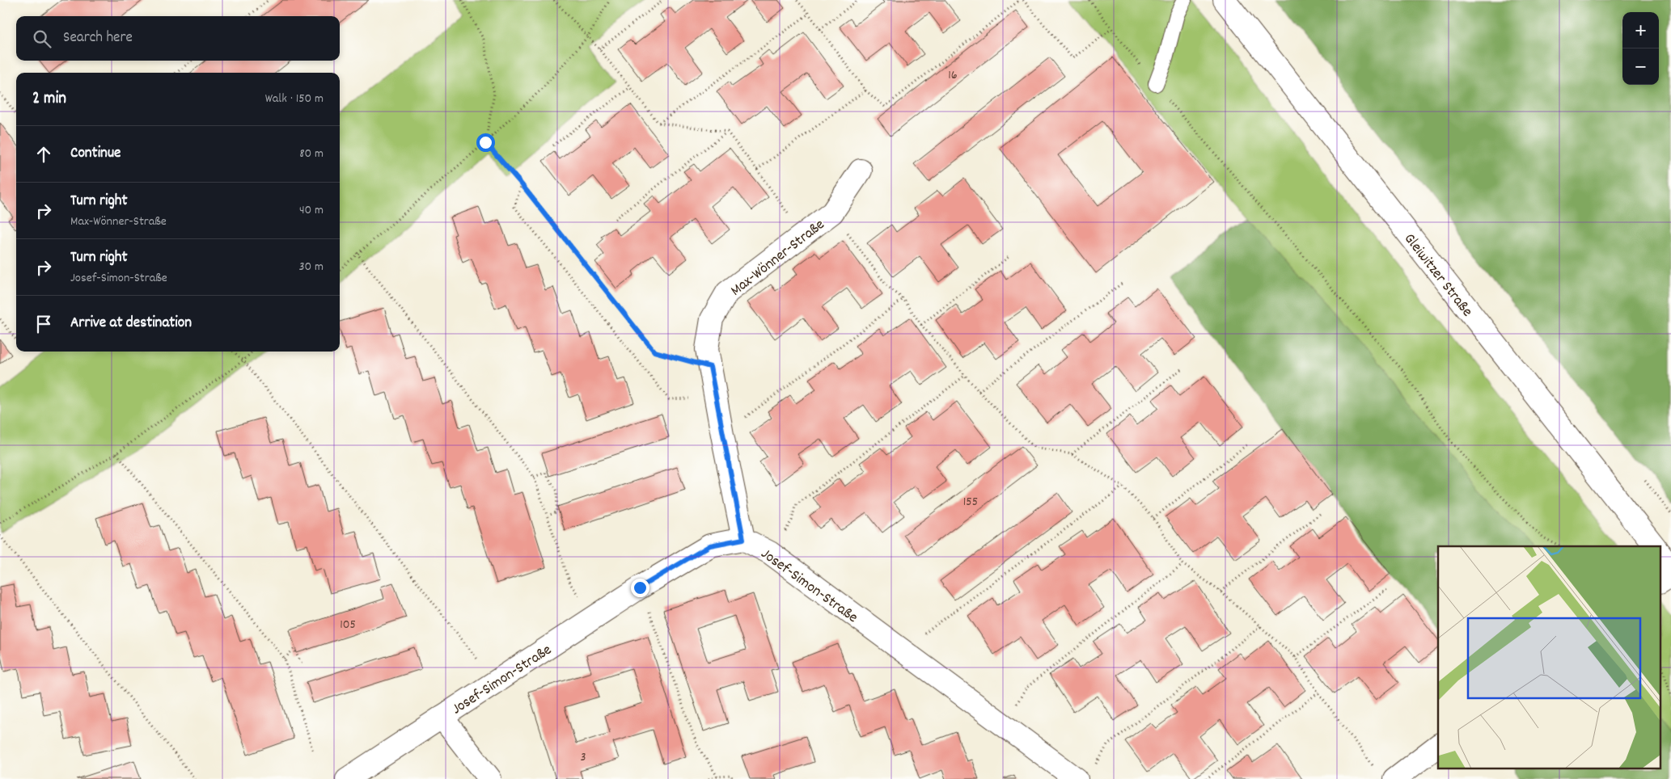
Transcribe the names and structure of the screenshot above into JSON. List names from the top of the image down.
{
  "streets": {
    "street": ["Max-Wönner-Straße", "Gleiwitzer Straße", "Josef-Simon-Straße"]
  },
  "crossings": [
    ["Max-Wönner-Straße", "Josef-Simon-Straße"]
  ],
  "house_numbers": [
    "16",
    "155",
    "105",
    "3"
  ],
  "page": {
    "map_buttons": ["+", "−"],
    "search": "Search here",
    "heading": ["2 min", "Walk · 150 m"],
    "list": [
      ["Continue", "80 m"],
      ["Turn right", "Max-Wönner-Straße", "40 m"],
      ["Turn right", "Josef-Simon-Straße", "30 m"],
      "Arrive at destination"
    ]
  }
}
